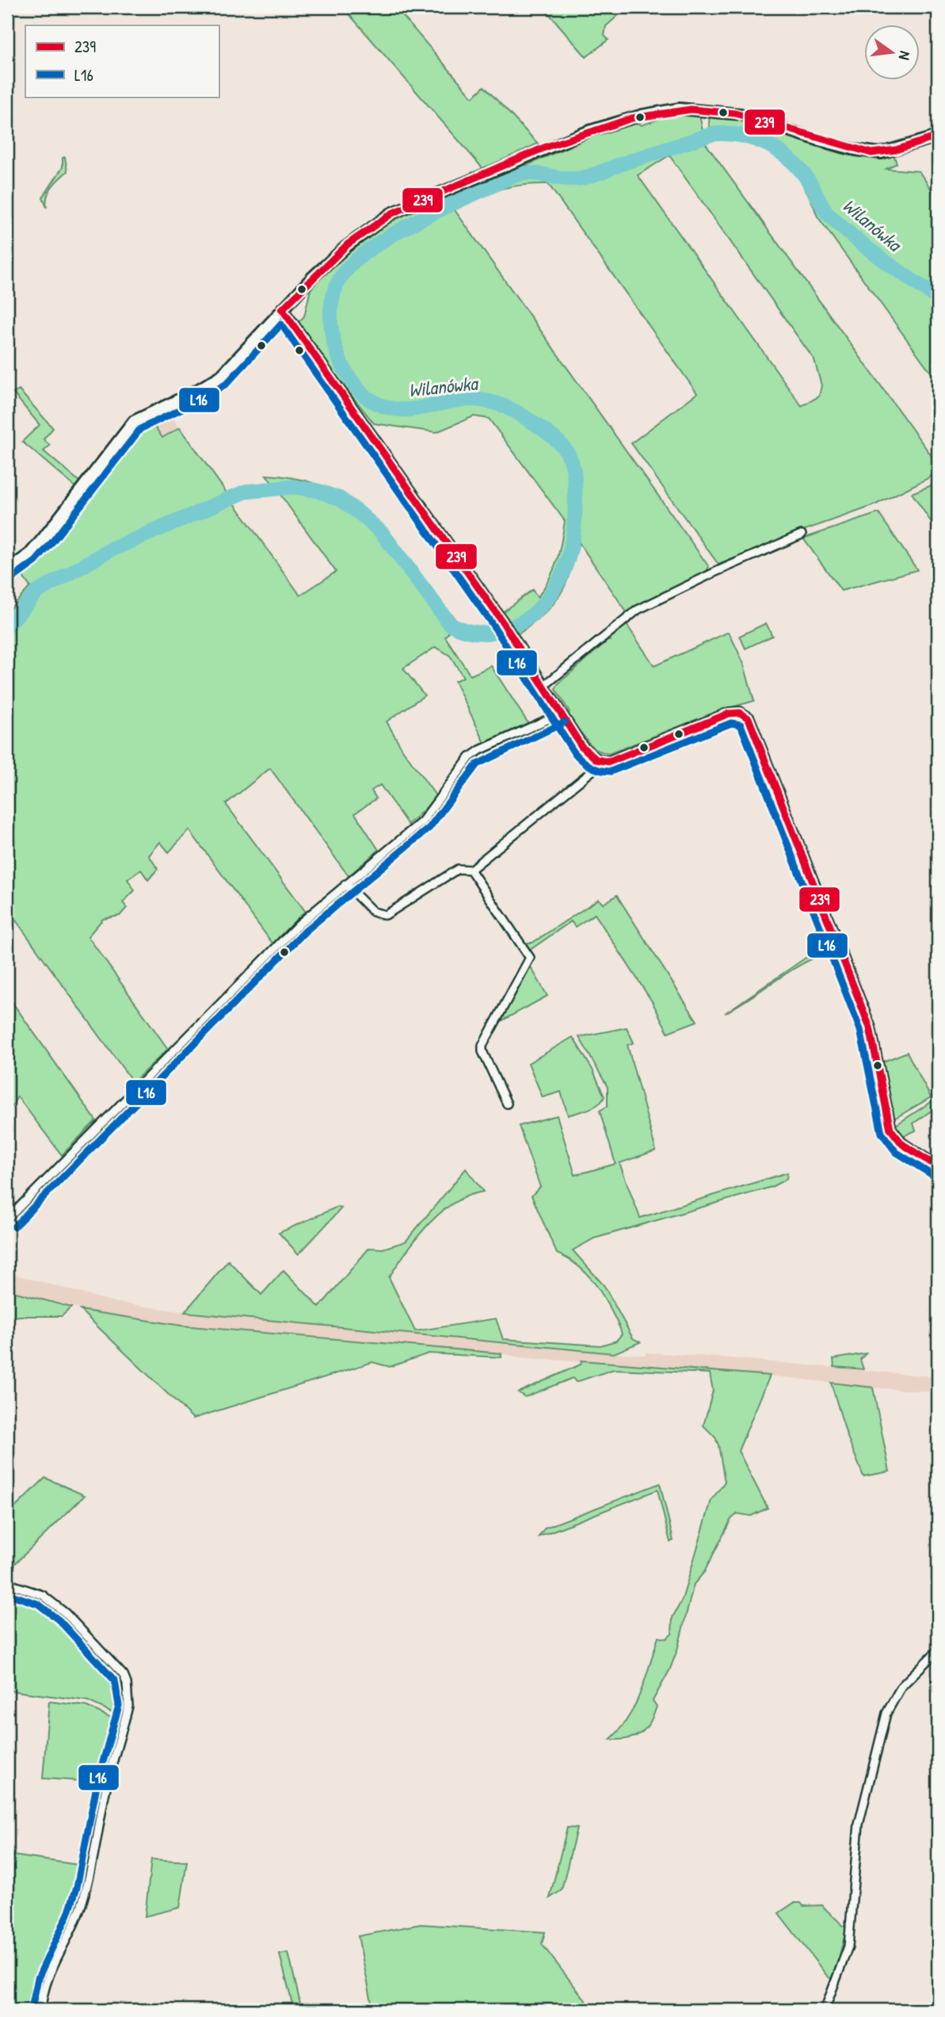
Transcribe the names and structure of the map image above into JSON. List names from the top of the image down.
{
  "water": ["Wilanówka"],
  "lines": ["transit line 239", "transit line L16"],
  "legend": ["239", "L16"],
  "north": "right"
}
